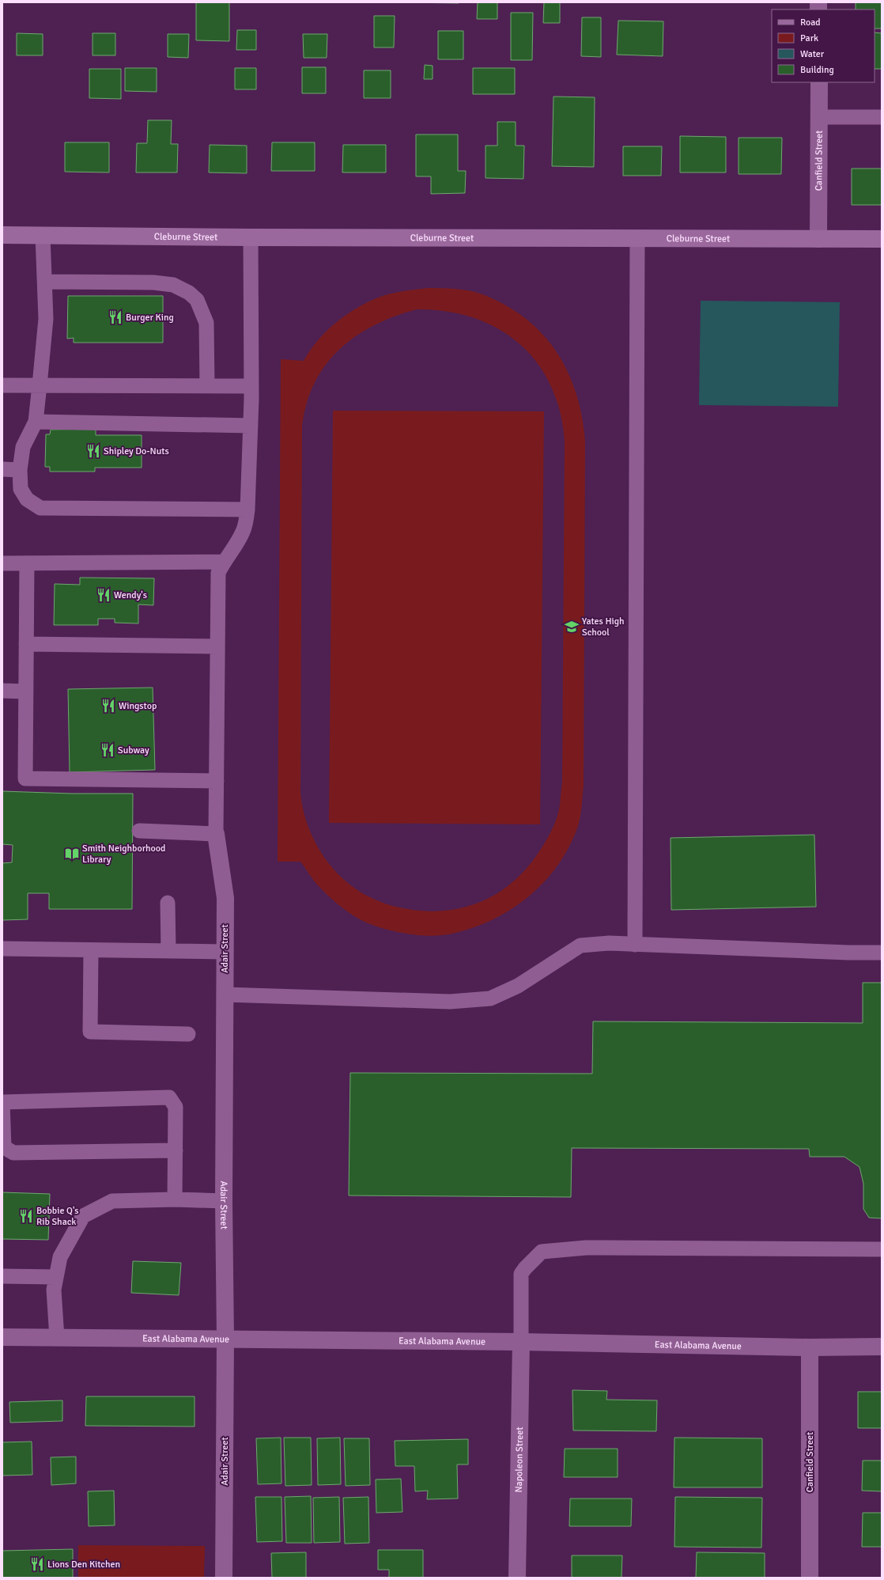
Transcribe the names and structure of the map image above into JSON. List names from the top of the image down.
{
  "streets": {
    "main road": ["Cleburne Street"],
    "street": [
      "Canfield Street",
      "Adair Street",
      "East Alabama Avenue",
      "Napoleon Street"
    ]
  },
  "crossings": [
    ["Canfield Street", "Cleburne Street"],
    ["Canfield Street", "East Alabama Avenue"],
    ["Adair Street", "East Alabama Avenue"],
    ["East Alabama Avenue", "Napoleon Street"]
  ],
  "places": {
    "restaurant": [
      "Burger King",
      "Shipley Do-Nuts",
      "Wendy's",
      "Wingstop",
      "Subway",
      "Bobbie Q's Rib Shack",
      "Lions Den Kitchen"
    ],
    "school or university": ["Yates High School"],
    "library": ["Smith Neighborhood Library"]
  },
  "legend": [
    "Road",
    "Park",
    "Water",
    "Building"
  ]
}
